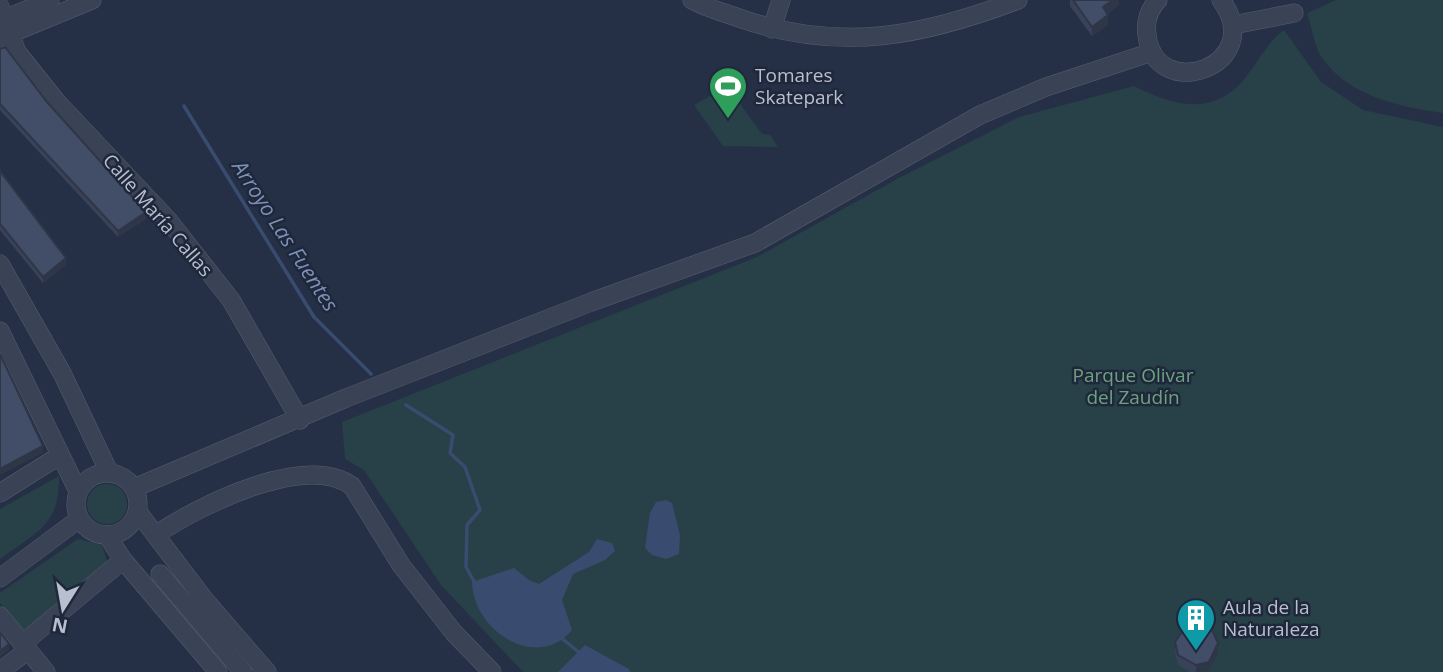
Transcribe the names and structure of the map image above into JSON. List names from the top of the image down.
{
  "streets": {
    "street": ["Calle María Callas"]
  },
  "water": ["Arroyo Las Fuentes"],
  "parks": ["Parque Olivar del Zaudín"],
  "places": {
    "sports": ["Tomares Skatepark"],
    "building": ["Aula de la Naturaleza"]
  },
  "north": "bottom"
}
